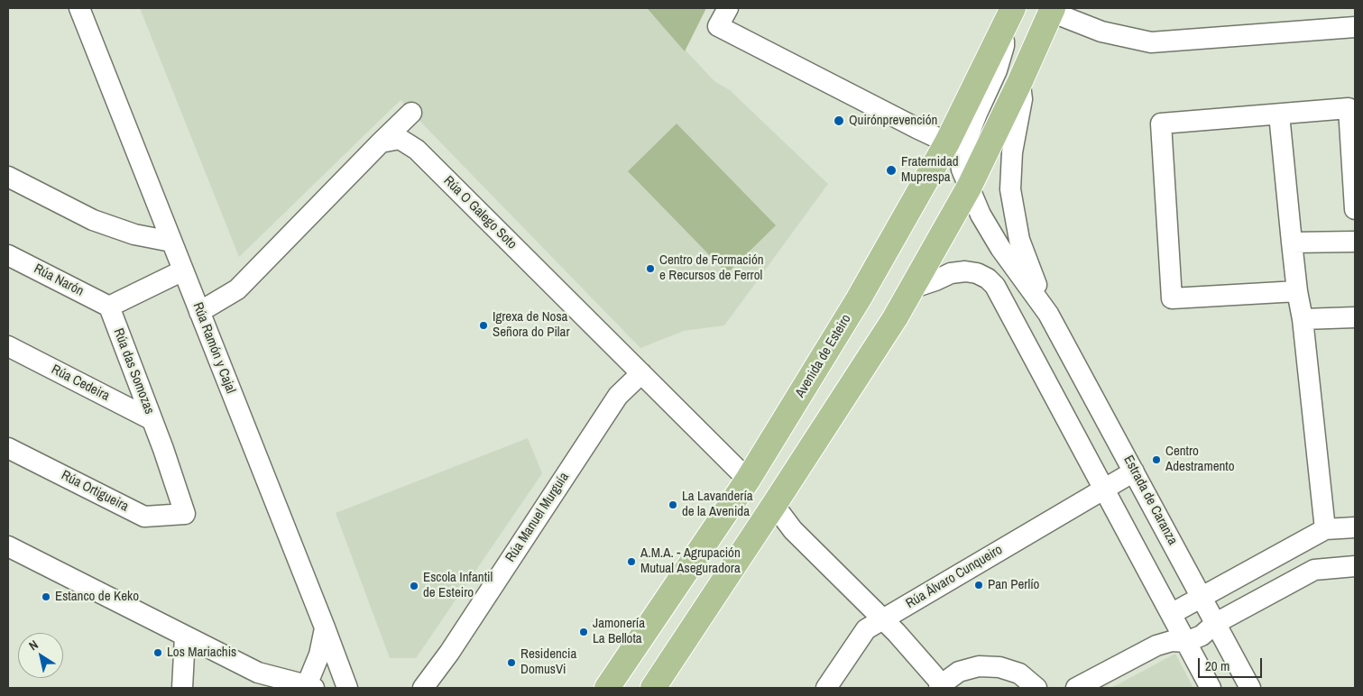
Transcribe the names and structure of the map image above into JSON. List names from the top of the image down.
{
  "streets": {
    "main road": ["Avenida de Esteiro"],
    "street": [
      "Rúa O Galego Soto",
      "Rúa Narón",
      "Rúa Ramón y Cajal",
      "Rúa das Somozas",
      "Rúa Cedeira",
      "Rúa Ortigueira",
      "Estrada de Caranza",
      "Rúa Manuel Murguía",
      "Rúa Álvaro Cunqueiro"
    ]
  },
  "crossings": [
    ["Rúa O Galego Soto", "Avenida de Esteiro"],
    ["Rúa O Galego Soto", "Rúa Manuel Murguía"],
    ["Rúa Narón", "Rúa das Somozas"],
    ["Rúa das Somozas", "Rúa Cedeira"],
    ["Rúa das Somozas", "Rúa Ortigueira"],
    ["Estrada de Caranza", "Rúa Álvaro Cunqueiro"]
  ],
  "places": [
    "Quirónprevención",
    "Fraternidad Muprespa",
    "Centro de Formación e Recursos de Ferrol",
    "Igrexa de Nosa Señora do Pilar",
    "Centro Adestramento",
    "La Lavandería de la Avenida",
    "A.M.A. - Agrupación Mutual Aseguradora",
    "Pan Perlío",
    "Escola Infantil de Esteiro",
    "Estanco de Keko",
    "Jamonería La Bellota",
    "Los Mariachis",
    "Residencia DomusVi"
  ],
  "scale_bar": "20 m",
  "north": "top left"
}
